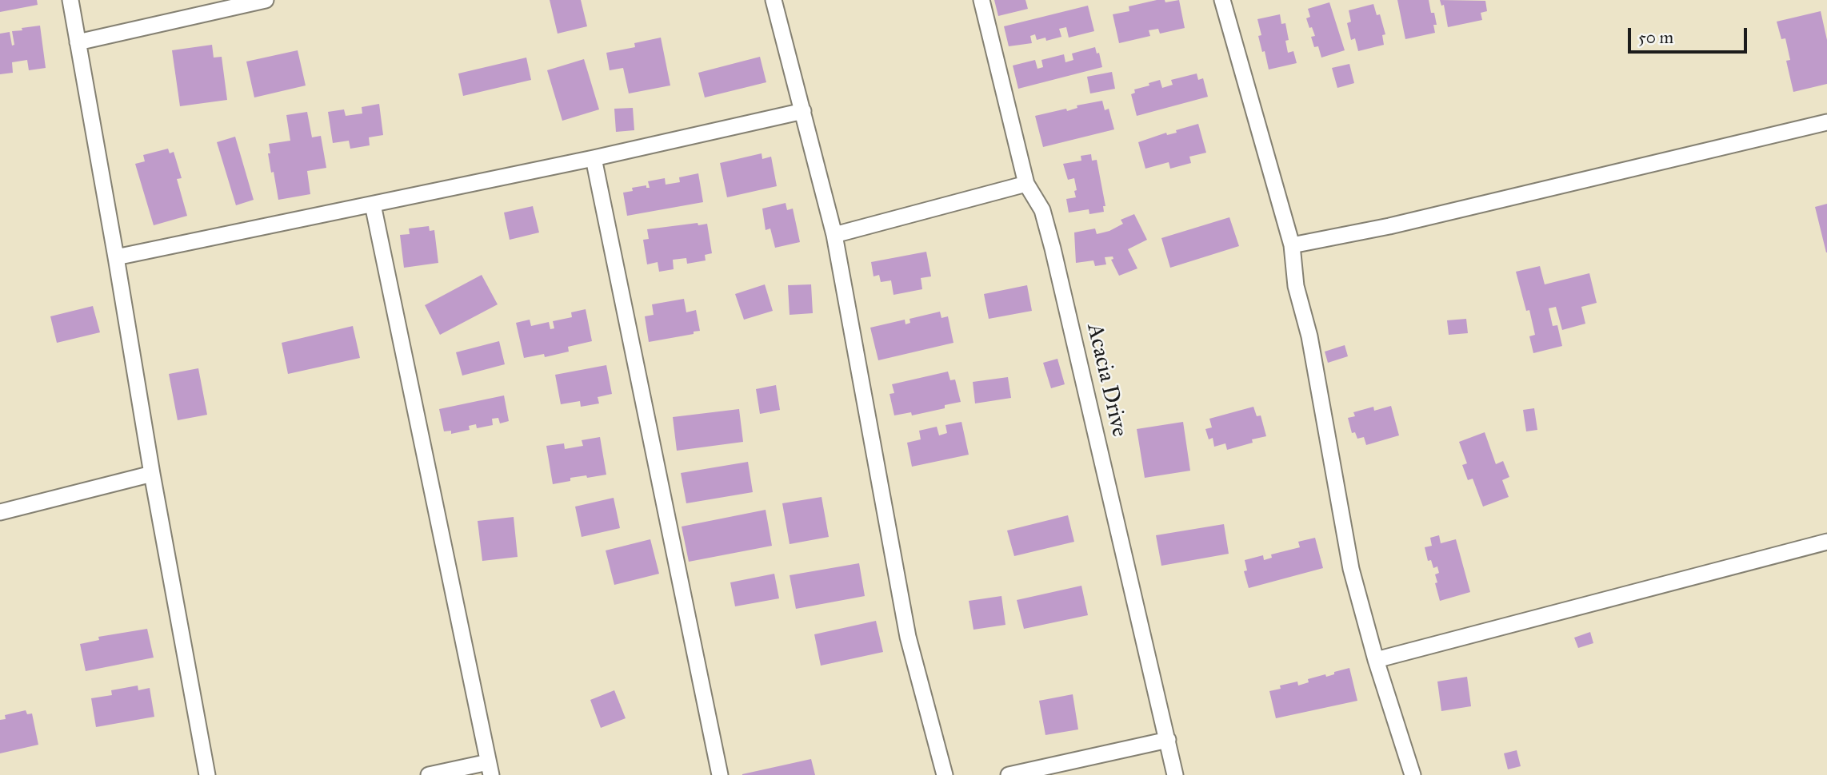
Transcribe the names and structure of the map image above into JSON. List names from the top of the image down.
{
  "streets": {
    "street": ["Acacia Drive"]
  },
  "scale_bar": "50 m"
}
